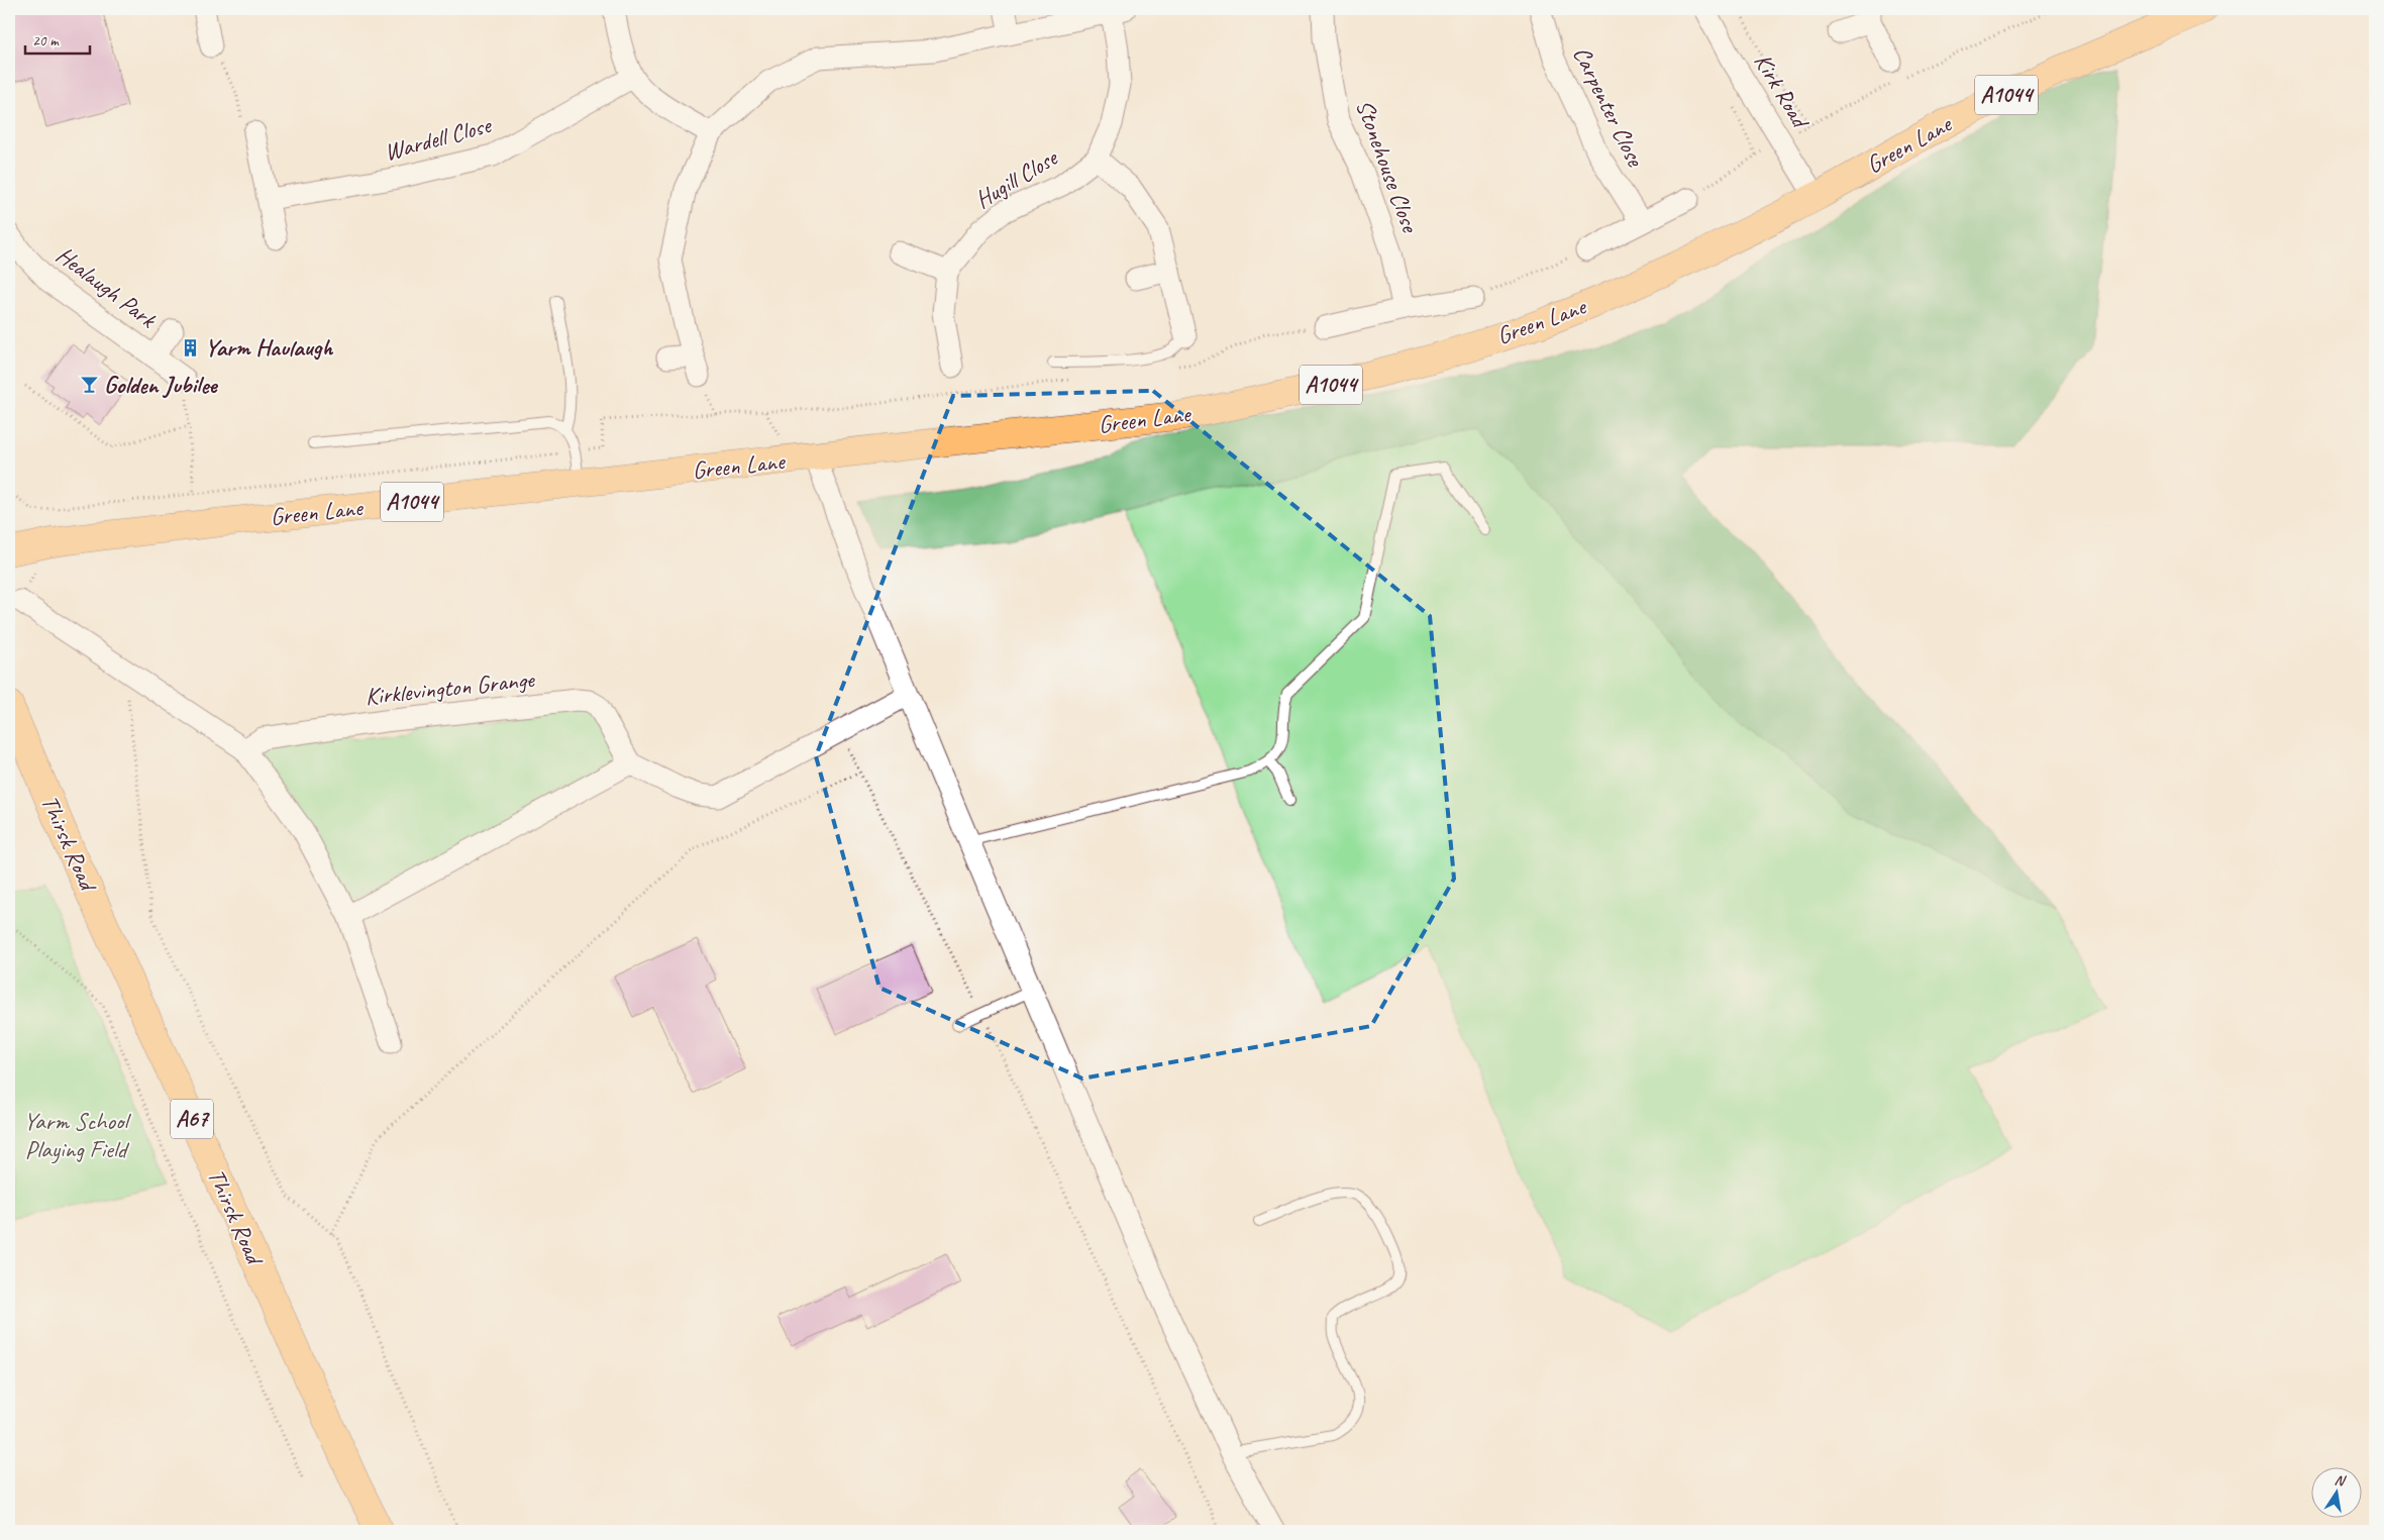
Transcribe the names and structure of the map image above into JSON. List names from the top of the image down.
{
  "streets": {
    "main road": [
      "A1044",
      "Green Lane",
      "Thirsk Road",
      "A67"
    ],
    "street": [
      "Kirk Road",
      "Carpenter Close",
      "Wardell Close",
      "Stonehouse Close",
      "Hugill Close",
      "Healaugh Park",
      "Kirklevington Grange"
    ]
  },
  "crossings": [
    ["Kirk Road", "Green Lane"]
  ],
  "parks": ["Yarm School Playing Field"],
  "places": {
    "building": ["Yarm Haulaugh"],
    "bar": ["Golden Jubilee"]
  },
  "scale_bar": "20 m",
  "north": "top"
}
